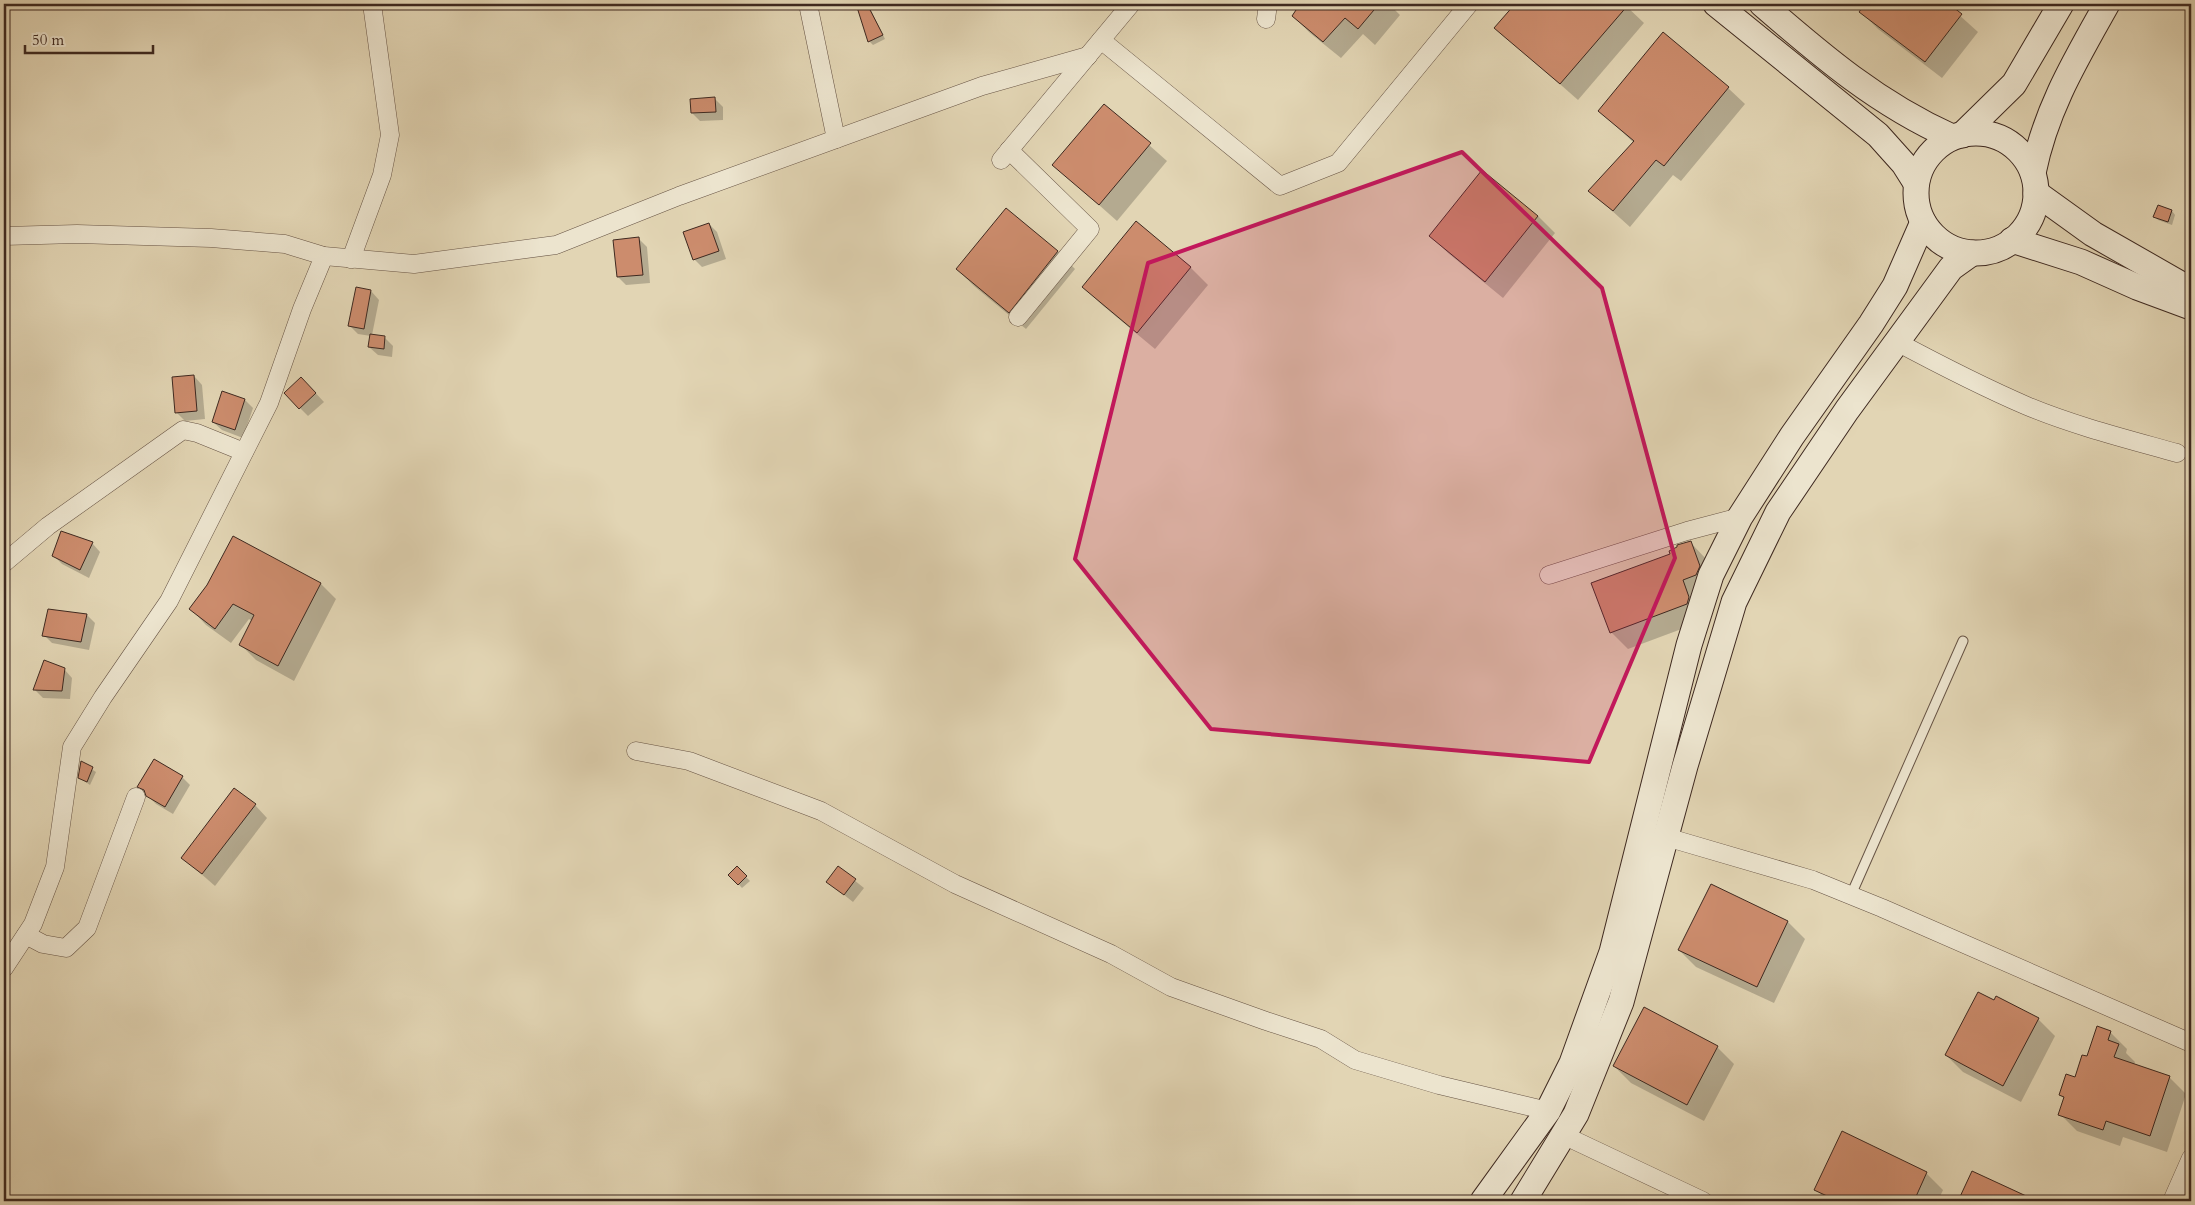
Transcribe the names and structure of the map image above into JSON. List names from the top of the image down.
{
  "scale_bar": "50 m"
}
